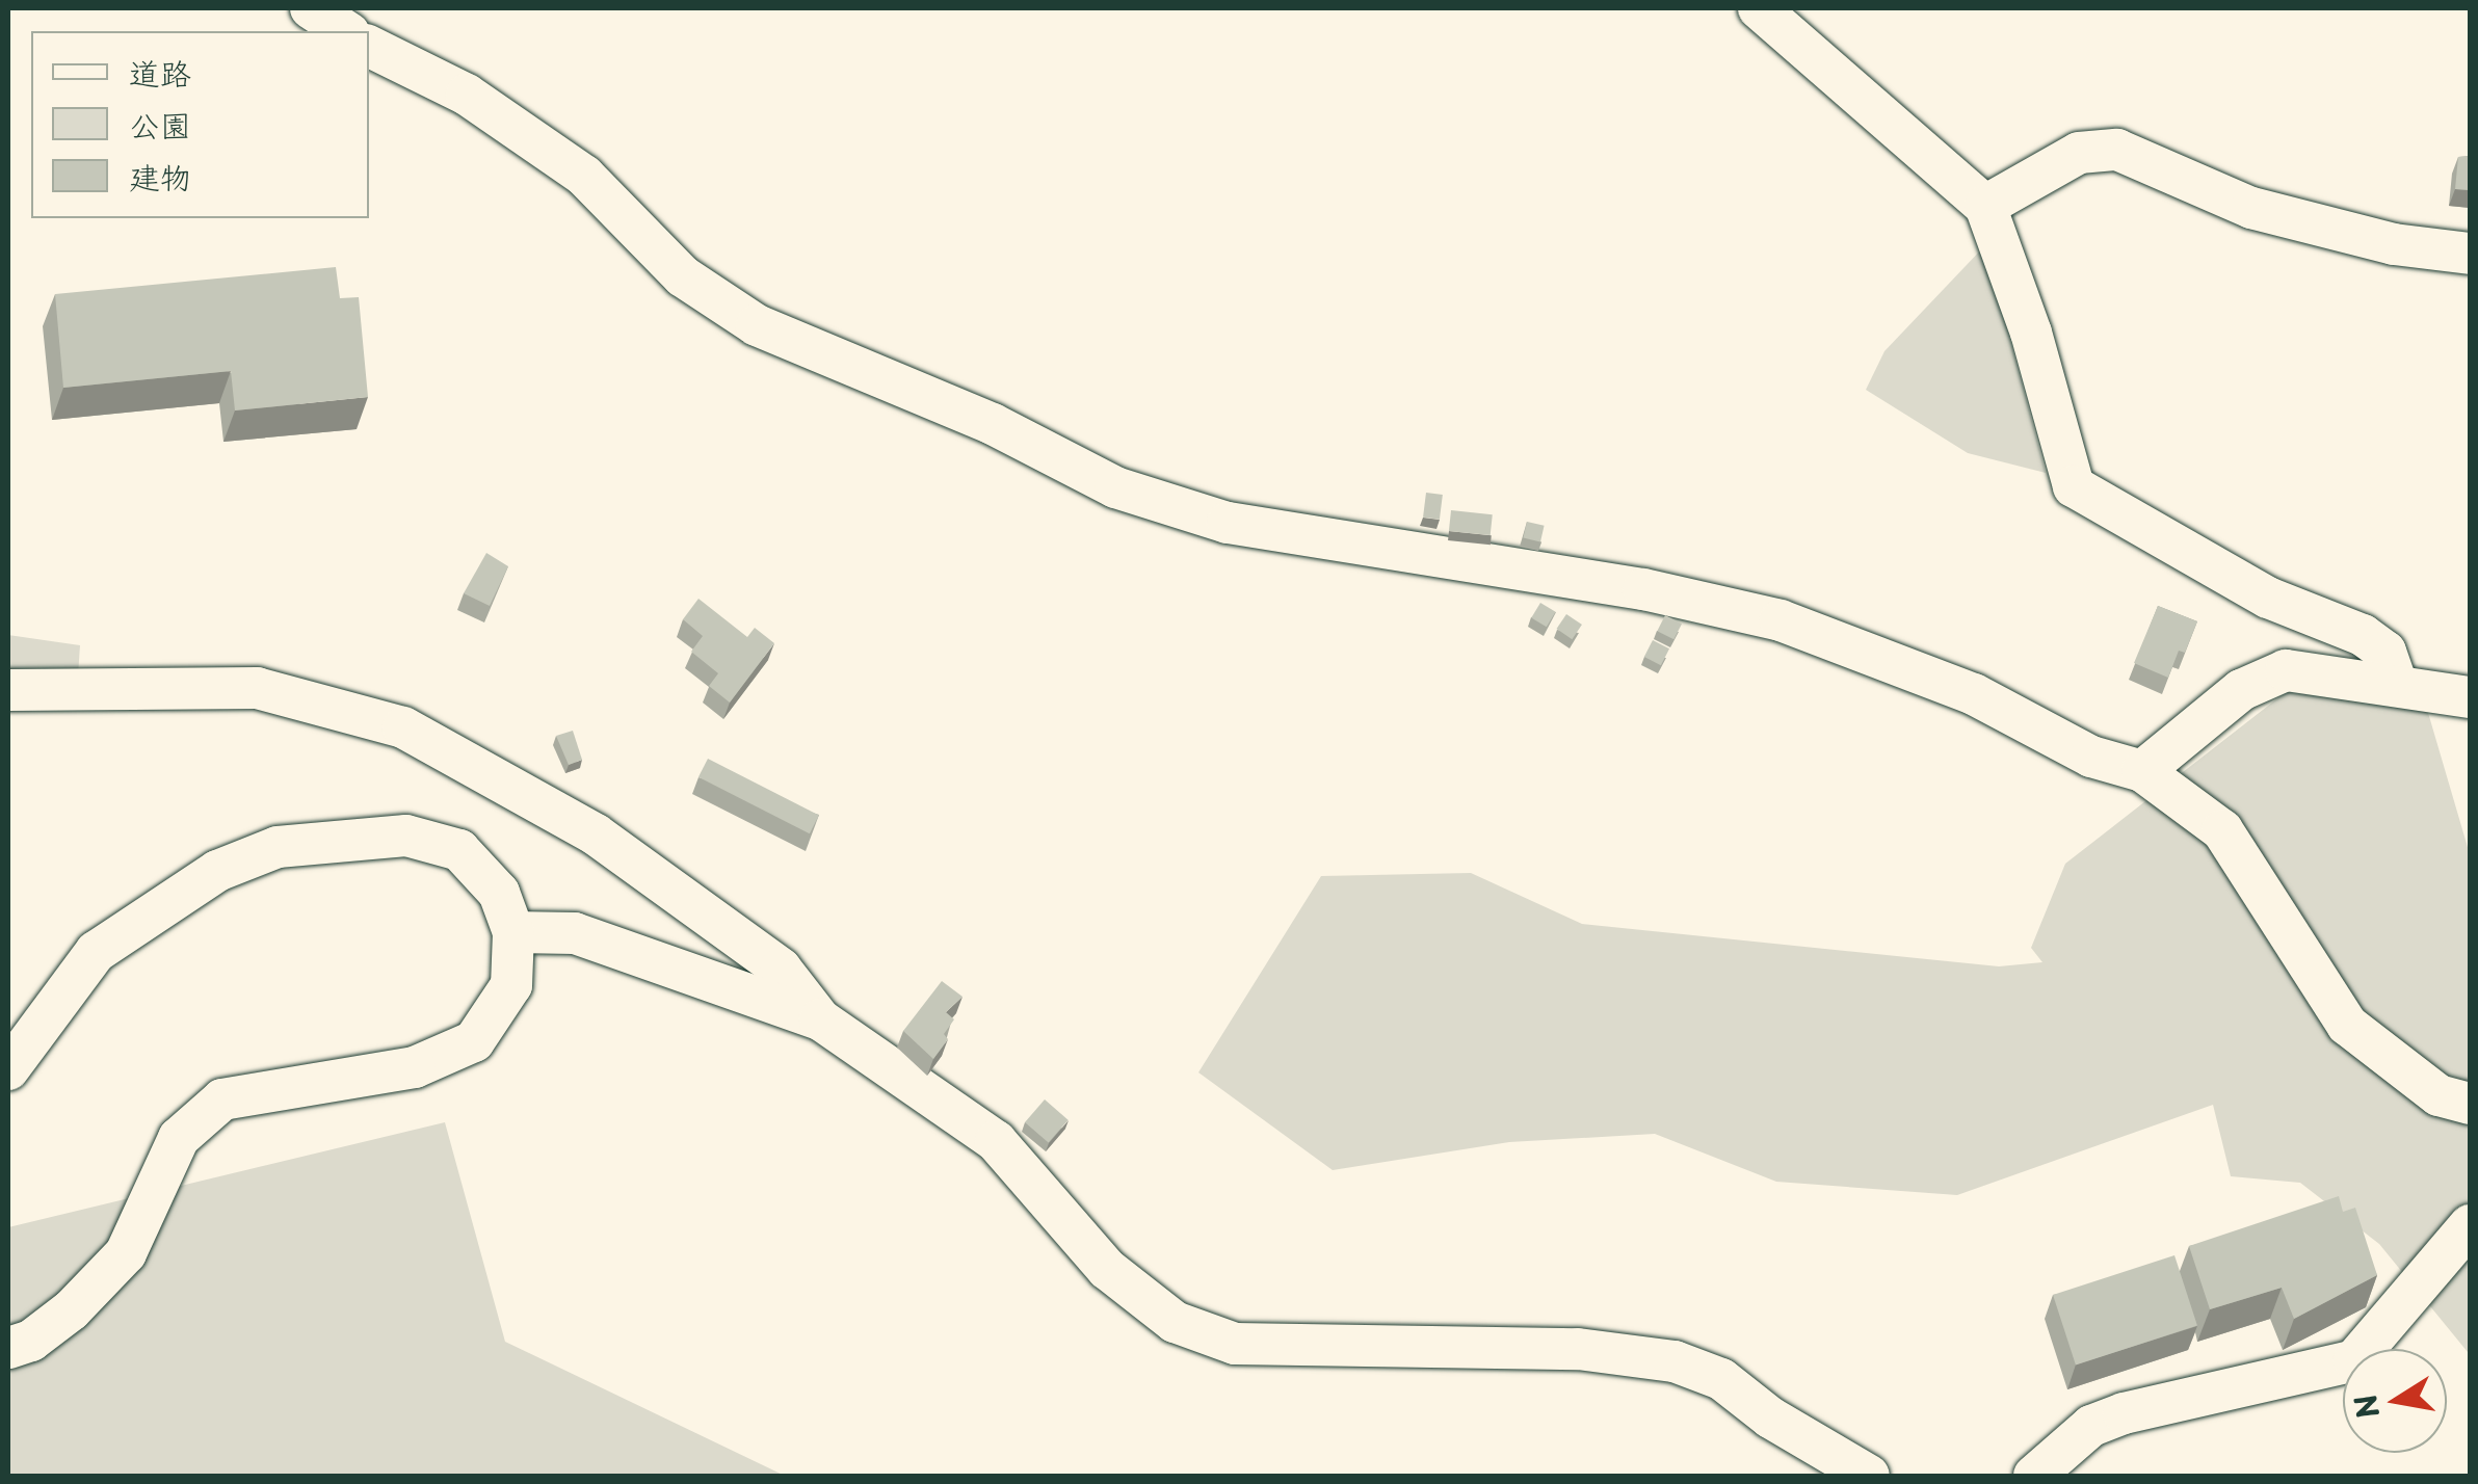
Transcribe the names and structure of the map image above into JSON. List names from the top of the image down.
{
  "legend": ["道路", "公園", "建物"],
  "north": "left"
}
